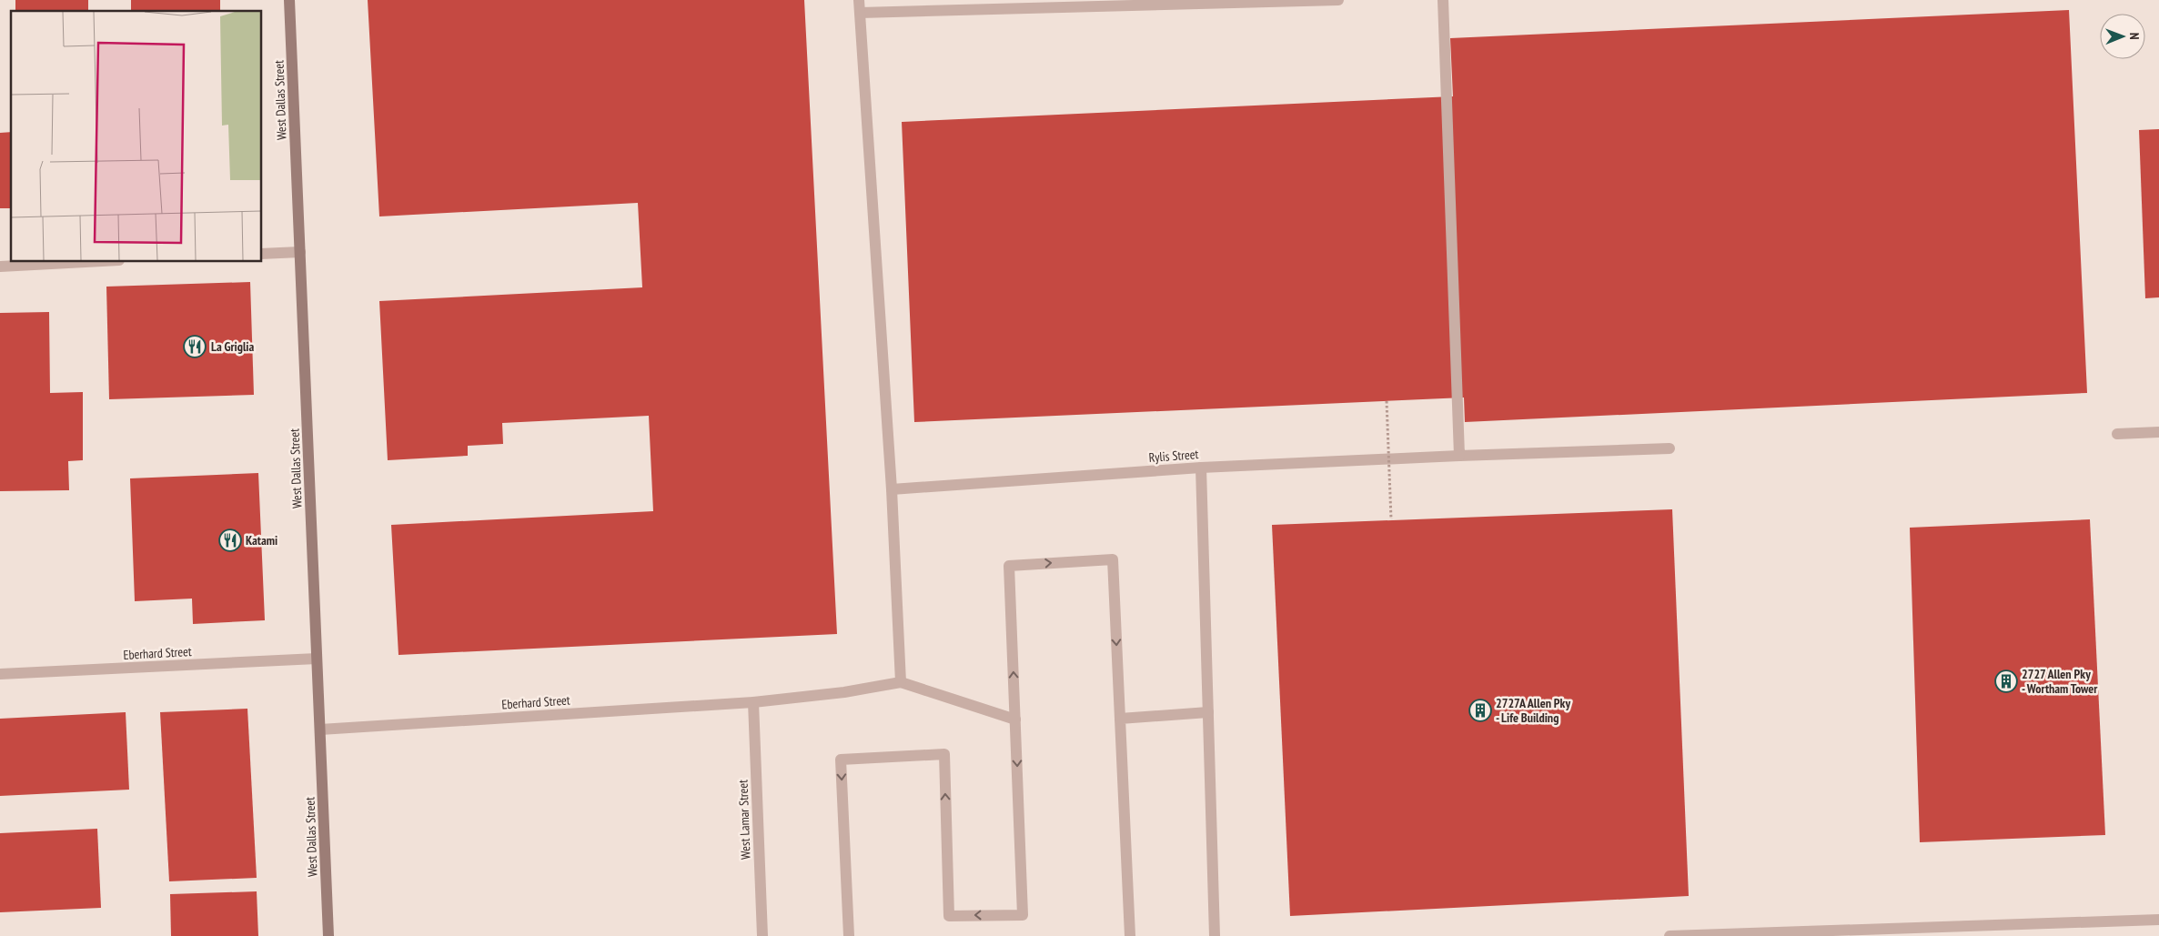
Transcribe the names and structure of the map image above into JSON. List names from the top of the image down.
{
  "streets": {
    "main road": ["West Dallas Street"],
    "street": ["Rylis Street", "Eberhard Street", "West Lamar Street"]
  },
  "crossings": [
    ["West Dallas Street", "Eberhard Street"],
    ["Eberhard Street", "West Lamar Street"]
  ],
  "places": {
    "restaurant": ["La Griglia", "Katami"],
    "building": ["2727 Allen Pky - Wortham Tower", "2727A Allen Pky - Life Building"]
  },
  "north": "right"
}
